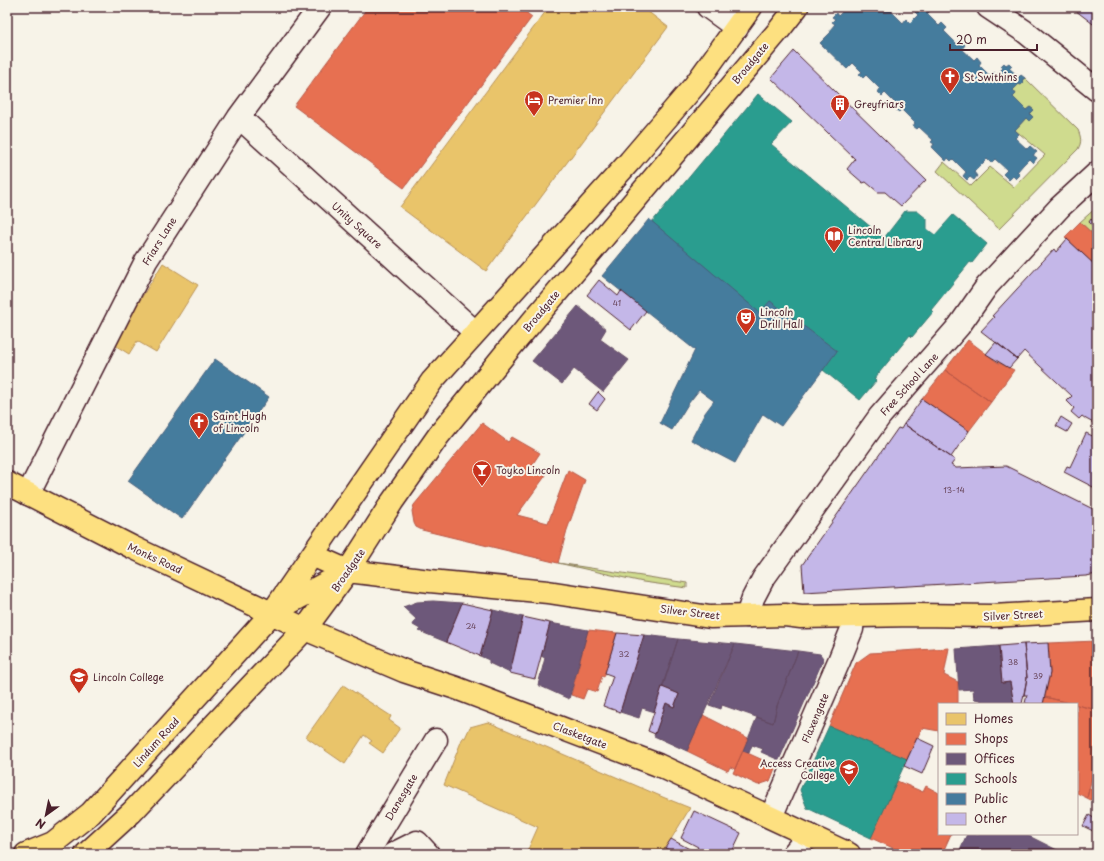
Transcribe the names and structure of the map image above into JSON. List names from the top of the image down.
{
  "streets": {
    "main road": [
      "Broadgate",
      "Monks Road",
      "Silver Street",
      "Clasketgate",
      "Lindum Road"
    ],
    "street": [
      "Unity Square",
      "Friars Lane",
      "Free School Lane",
      "Flaxengate",
      "Danesgate"
    ]
  },
  "crossings": [
    ["Broadgate", "Monks Road"],
    ["Broadgate", "Silver Street"],
    ["Broadgate", "Clasketgate"],
    ["Unity Square", "Friars Lane"],
    ["Friars Lane", "Monks Road"],
    ["Free School Lane", "Silver Street"],
    ["Monks Road", "Clasketgate"],
    ["Monks Road", "Lindum Road"],
    ["Silver Street", "Flaxengate"],
    ["Flaxengate", "Clasketgate"]
  ],
  "places": {
    "church": ["St Swithins", "Saint Hugh of Lincoln"],
    "hotel": ["Premier Inn"],
    "building": ["Greyfriars"],
    "library": ["Lincoln Central Library"],
    "theatre": ["Lincoln Drill Hall"],
    "bar": ["Toyko Lincoln"],
    "school or university": ["Lincoln College", "Access Creative College"]
  },
  "house_numbers": [
    "41",
    "13-14",
    "24",
    "32",
    "38",
    "39"
  ],
  "legend": [
    "Homes",
    "Shops",
    "Offices",
    "Schools",
    "Public",
    "Other"
  ],
  "scale_bar": "20 m",
  "north": "bottom left"
}
